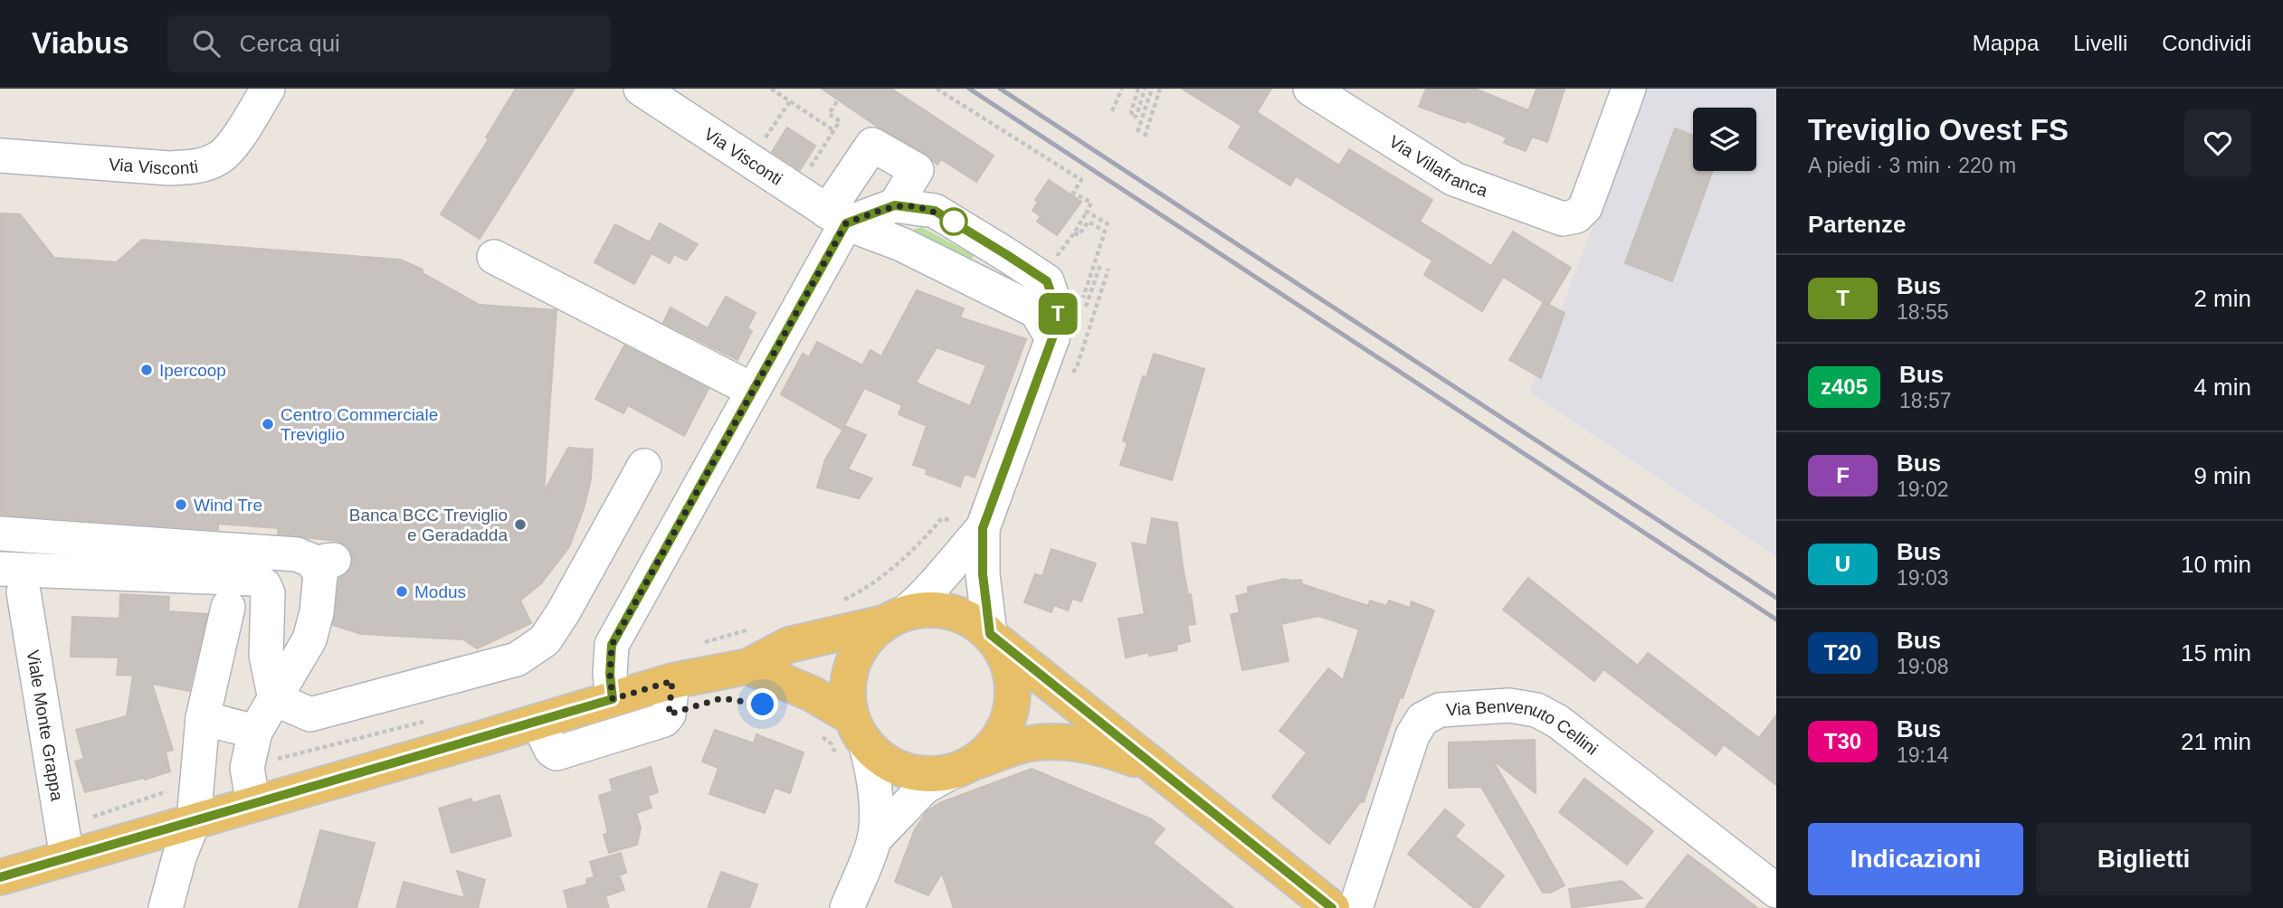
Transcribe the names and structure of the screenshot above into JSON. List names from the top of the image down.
{
  "streets": {
    "street": [
      "Via Visconti",
      "Via Villafranca",
      "Viale Monte Grappa",
      "Via Benvenuto Cellini"
    ]
  },
  "places": [
    "Ipercoop",
    "Centro Commerciale Treviglio",
    "Wind Tre",
    "Banca BCC Treviglio e Geradadda",
    "Modus"
  ],
  "lines": ["bus line T"],
  "page": {
    "header": "Viabus",
    "search": "Cerca qui",
    "nav": ["Mappa", "Livelli", "Condividi"],
    "on_map": "T",
    "heading": [
      ["Treviglio Ovest FS", "A piedi · 3 min · 220 m"],
      "Partenze"
    ],
    "list": [
      {
        "mark": "T",
        "name": "Bus",
        "note": "18:55",
        "value": "2 min"
      },
      {
        "mark": "z405",
        "name": "Bus",
        "note": "18:57",
        "value": "4 min"
      },
      {
        "mark": "F",
        "name": "Bus",
        "note": "19:02",
        "value": "9 min"
      },
      {
        "mark": "U",
        "name": "Bus",
        "note": "19:03",
        "value": "10 min"
      },
      {
        "mark": "T20",
        "name": "Bus",
        "note": "19:08",
        "value": "15 min"
      },
      {
        "mark": "T30",
        "name": "Bus",
        "note": "19:14",
        "value": "21 min"
      }
    ],
    "buttons": ["Indicazioni", "Biglietti"]
  }
}
